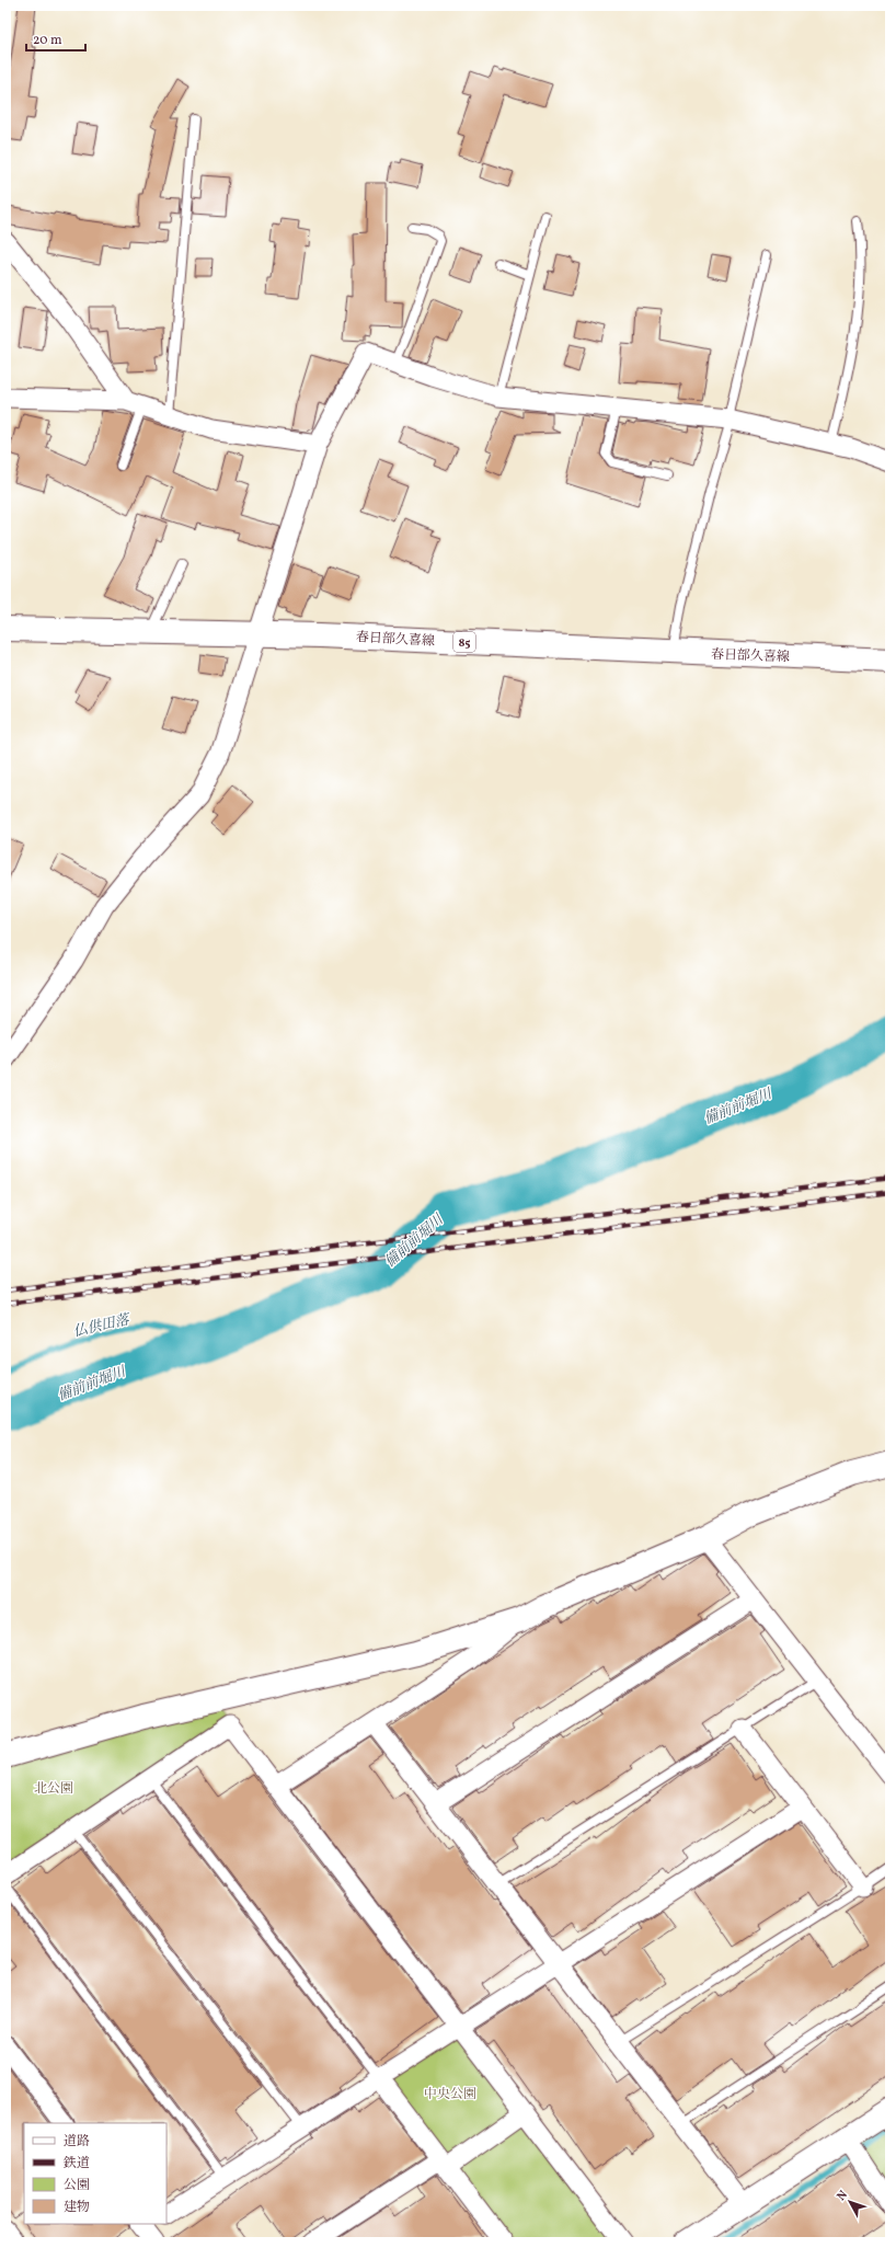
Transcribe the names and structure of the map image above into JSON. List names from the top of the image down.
{
  "streets": {
    "street": ["春日部久喜線", "85"]
  },
  "water": ["備前前堀川", "仏供田落"],
  "parks": ["北公園", "中央公園"],
  "legend": [
    "道路",
    "鉄道",
    "公園",
    "建物"
  ],
  "scale_bar": "20 m",
  "north": "top left"
}
